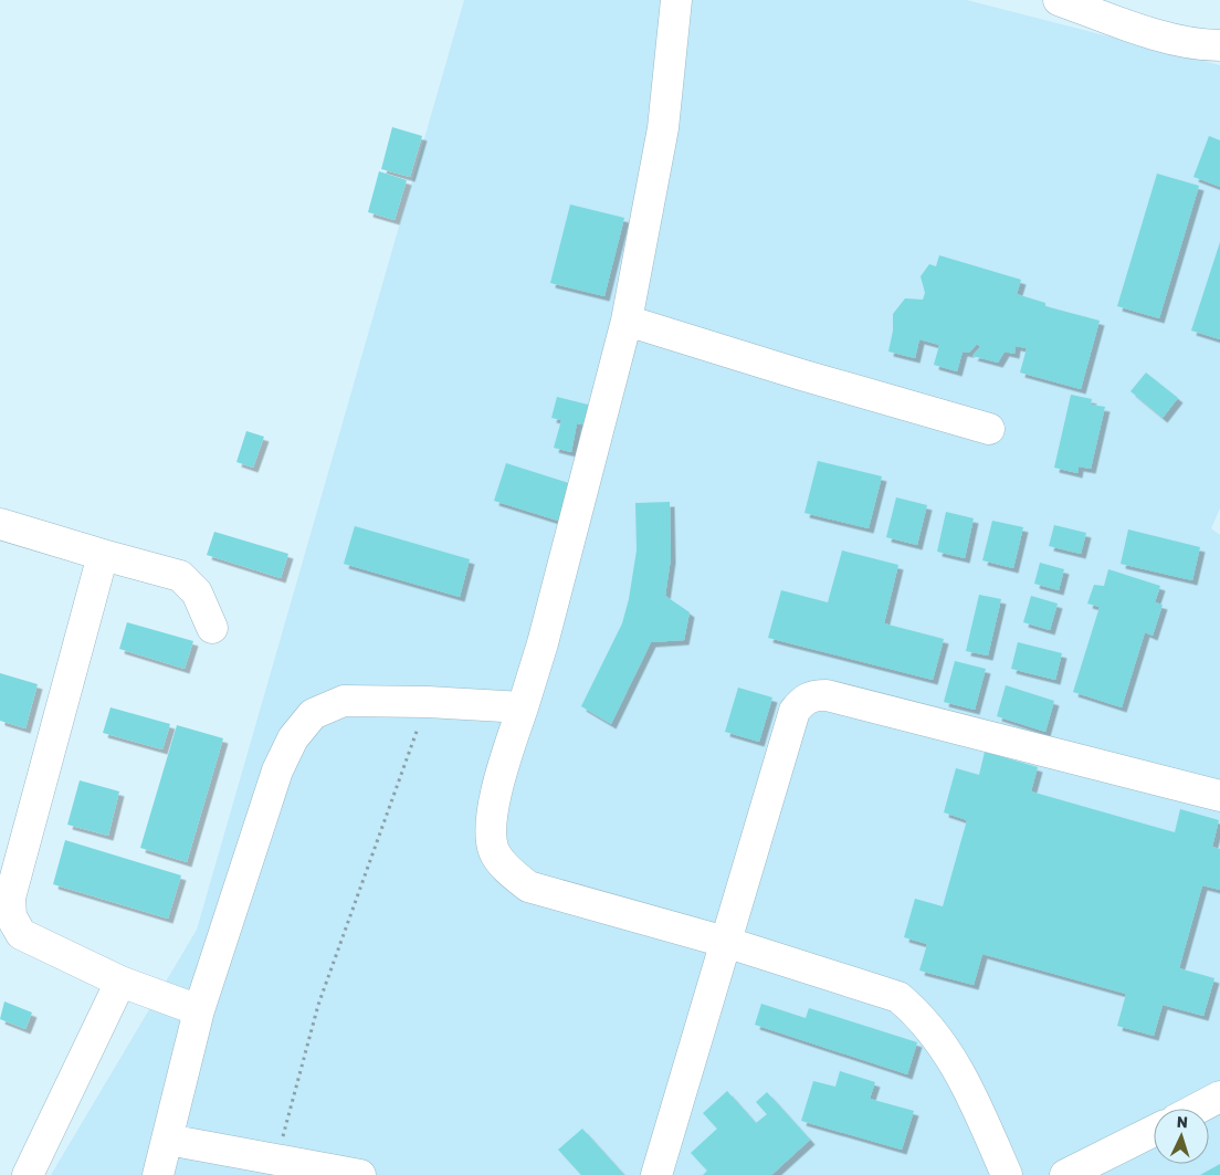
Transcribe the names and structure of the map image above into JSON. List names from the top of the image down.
{
  "north": "top"
}
